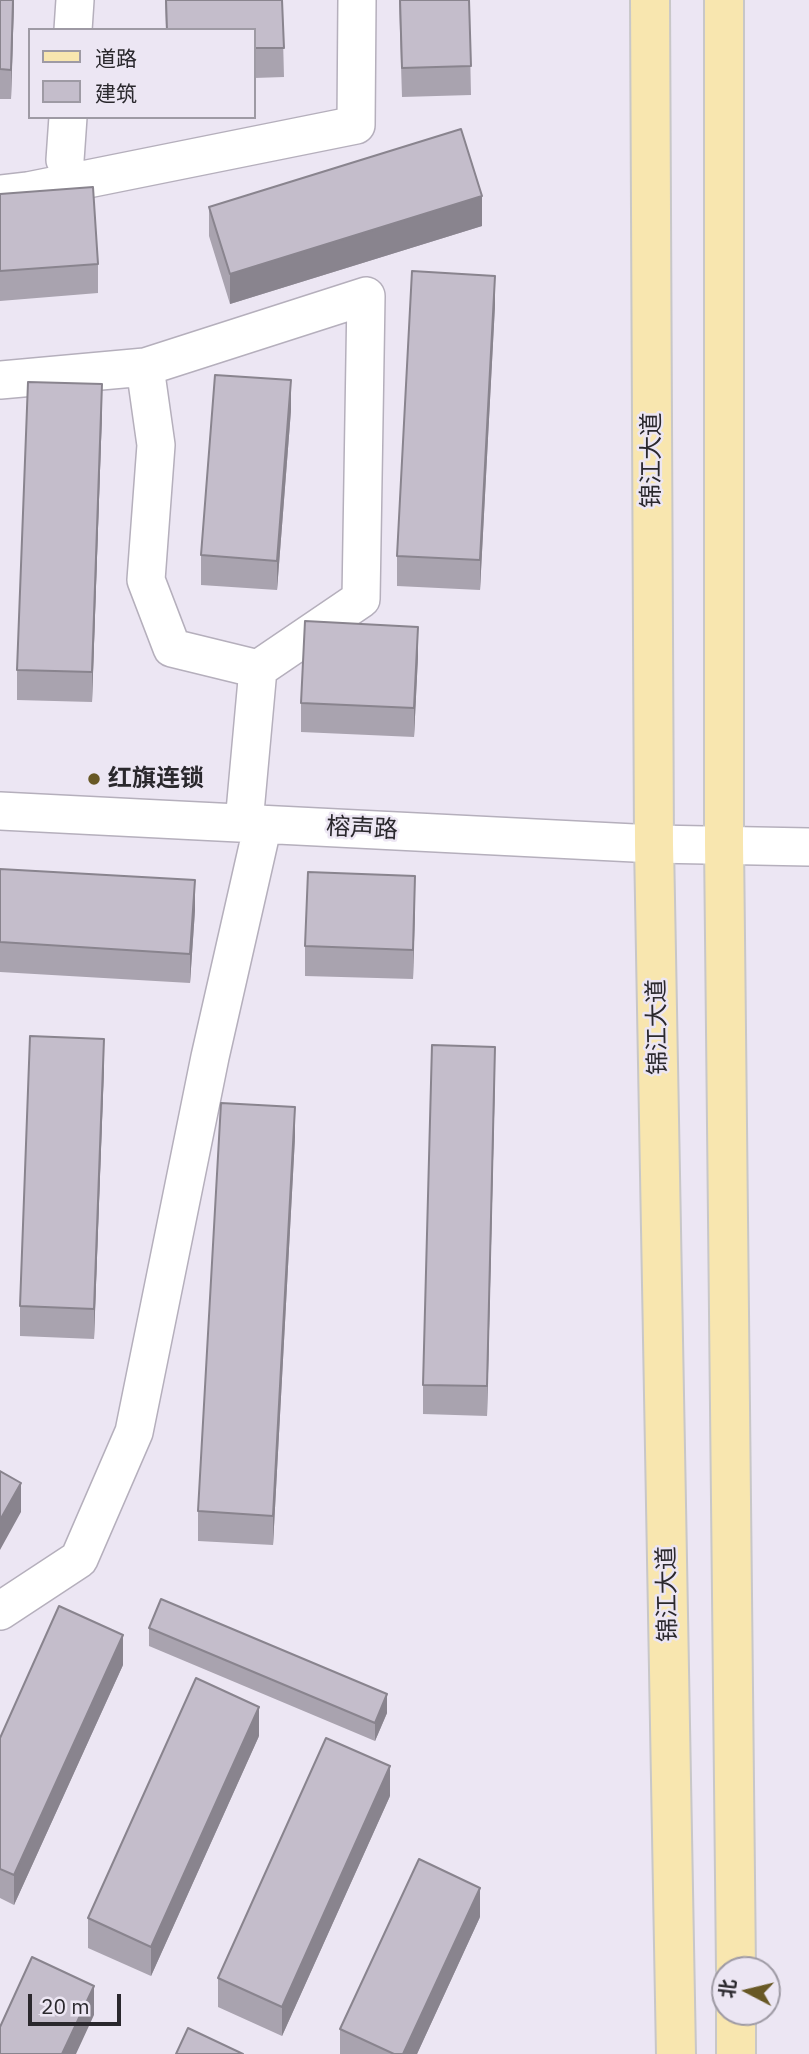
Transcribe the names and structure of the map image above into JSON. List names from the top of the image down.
{
  "streets": {
    "main road": ["锦江大道"],
    "street": ["榕声路"]
  },
  "crossings": [
    ["锦江大道", "榕声路"]
  ],
  "places": ["红旗连锁"],
  "legend": ["道路", "建筑"],
  "scale_bar": "20 m",
  "north": "left"
}
